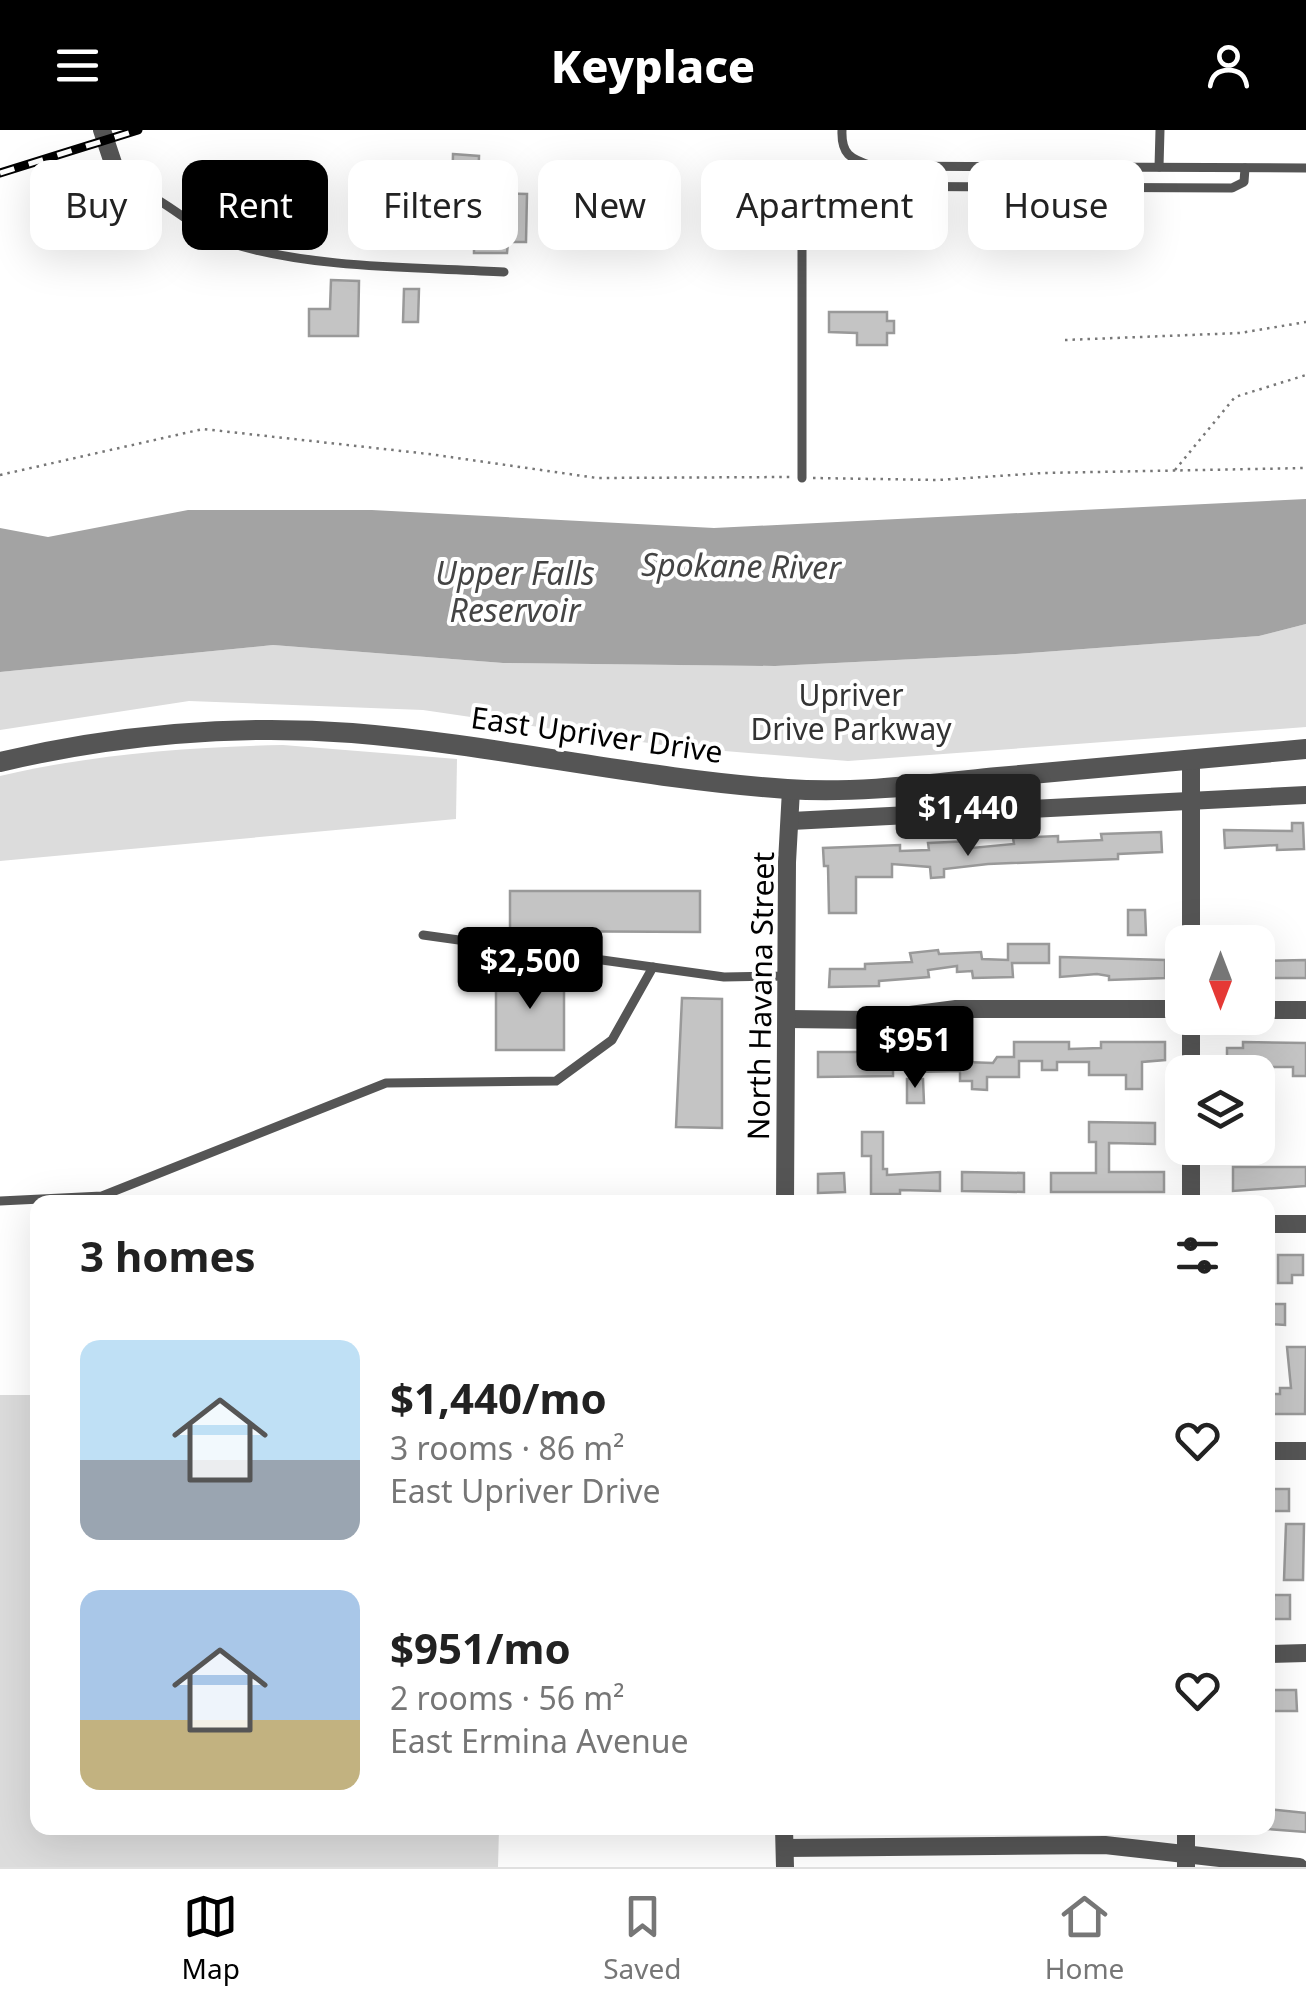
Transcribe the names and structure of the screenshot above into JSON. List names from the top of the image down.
{
  "streets": {
    "street": ["East Upriver Drive", "North Havana Street"]
  },
  "crossings": [
    ["East Upriver Drive", "North Havana Street"]
  ],
  "water": ["Spokane River", "Upper Falls Reservoir"],
  "parks": ["Upriver Drive Parkway"],
  "north": "bottom",
  "page": {
    "header": "Keyplace",
    "chip": [
      "Buy",
      "Rent",
      "Filters",
      "New",
      "Apartment",
      "House"
    ],
    "price": ["$1,440", "$2,500", "$951"],
    "heading": "3 homes",
    "list": [
      {
        "name": "$1,440/mo",
        "note": "3 rooms · 86 m² · East Upriver Drive"
      },
      {
        "name": "$951/mo",
        "note": "2 rooms · 56 m² · East Ermina Avenue"
      }
    ],
    "tabs": ["Map", "Saved", "Home"]
  }
}
